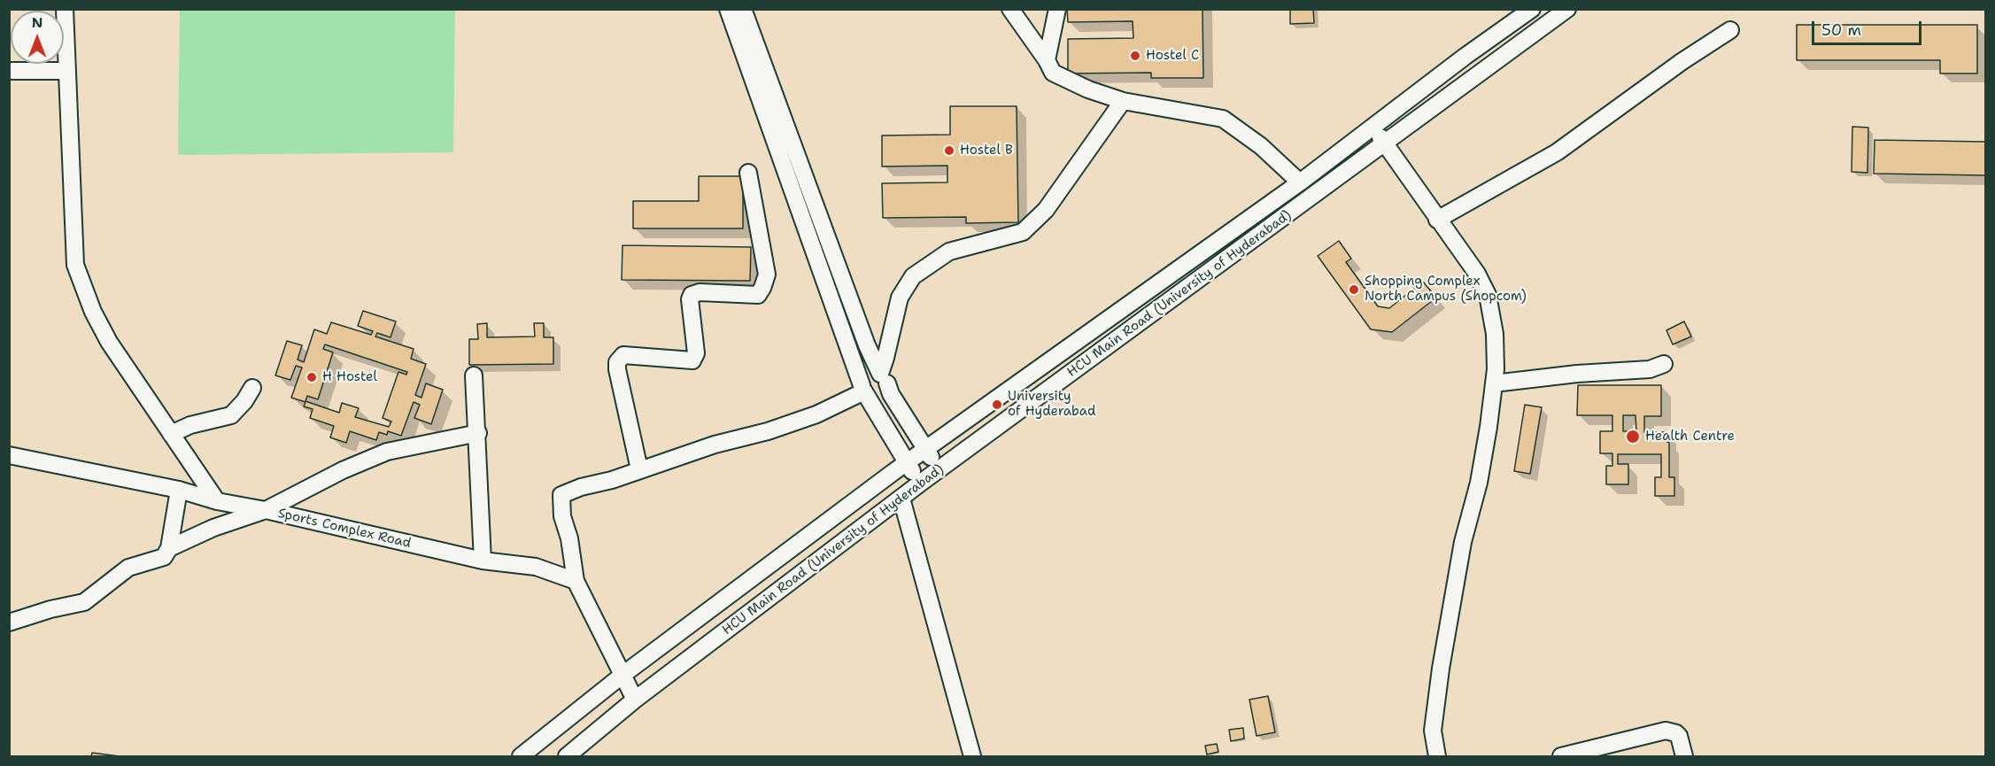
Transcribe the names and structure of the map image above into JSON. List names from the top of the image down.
{
  "streets": {
    "street": ["HCU Main Road (University of Hyderabad)", "Sports Complex Road"]
  },
  "places": [
    "Hostel C",
    "Hostel B",
    "Shopping Complex North Campus (Shopcom)",
    "H Hostel",
    "University of Hyderabad",
    "Health Centre"
  ],
  "scale_bar": "50 m",
  "north": "top"
}
